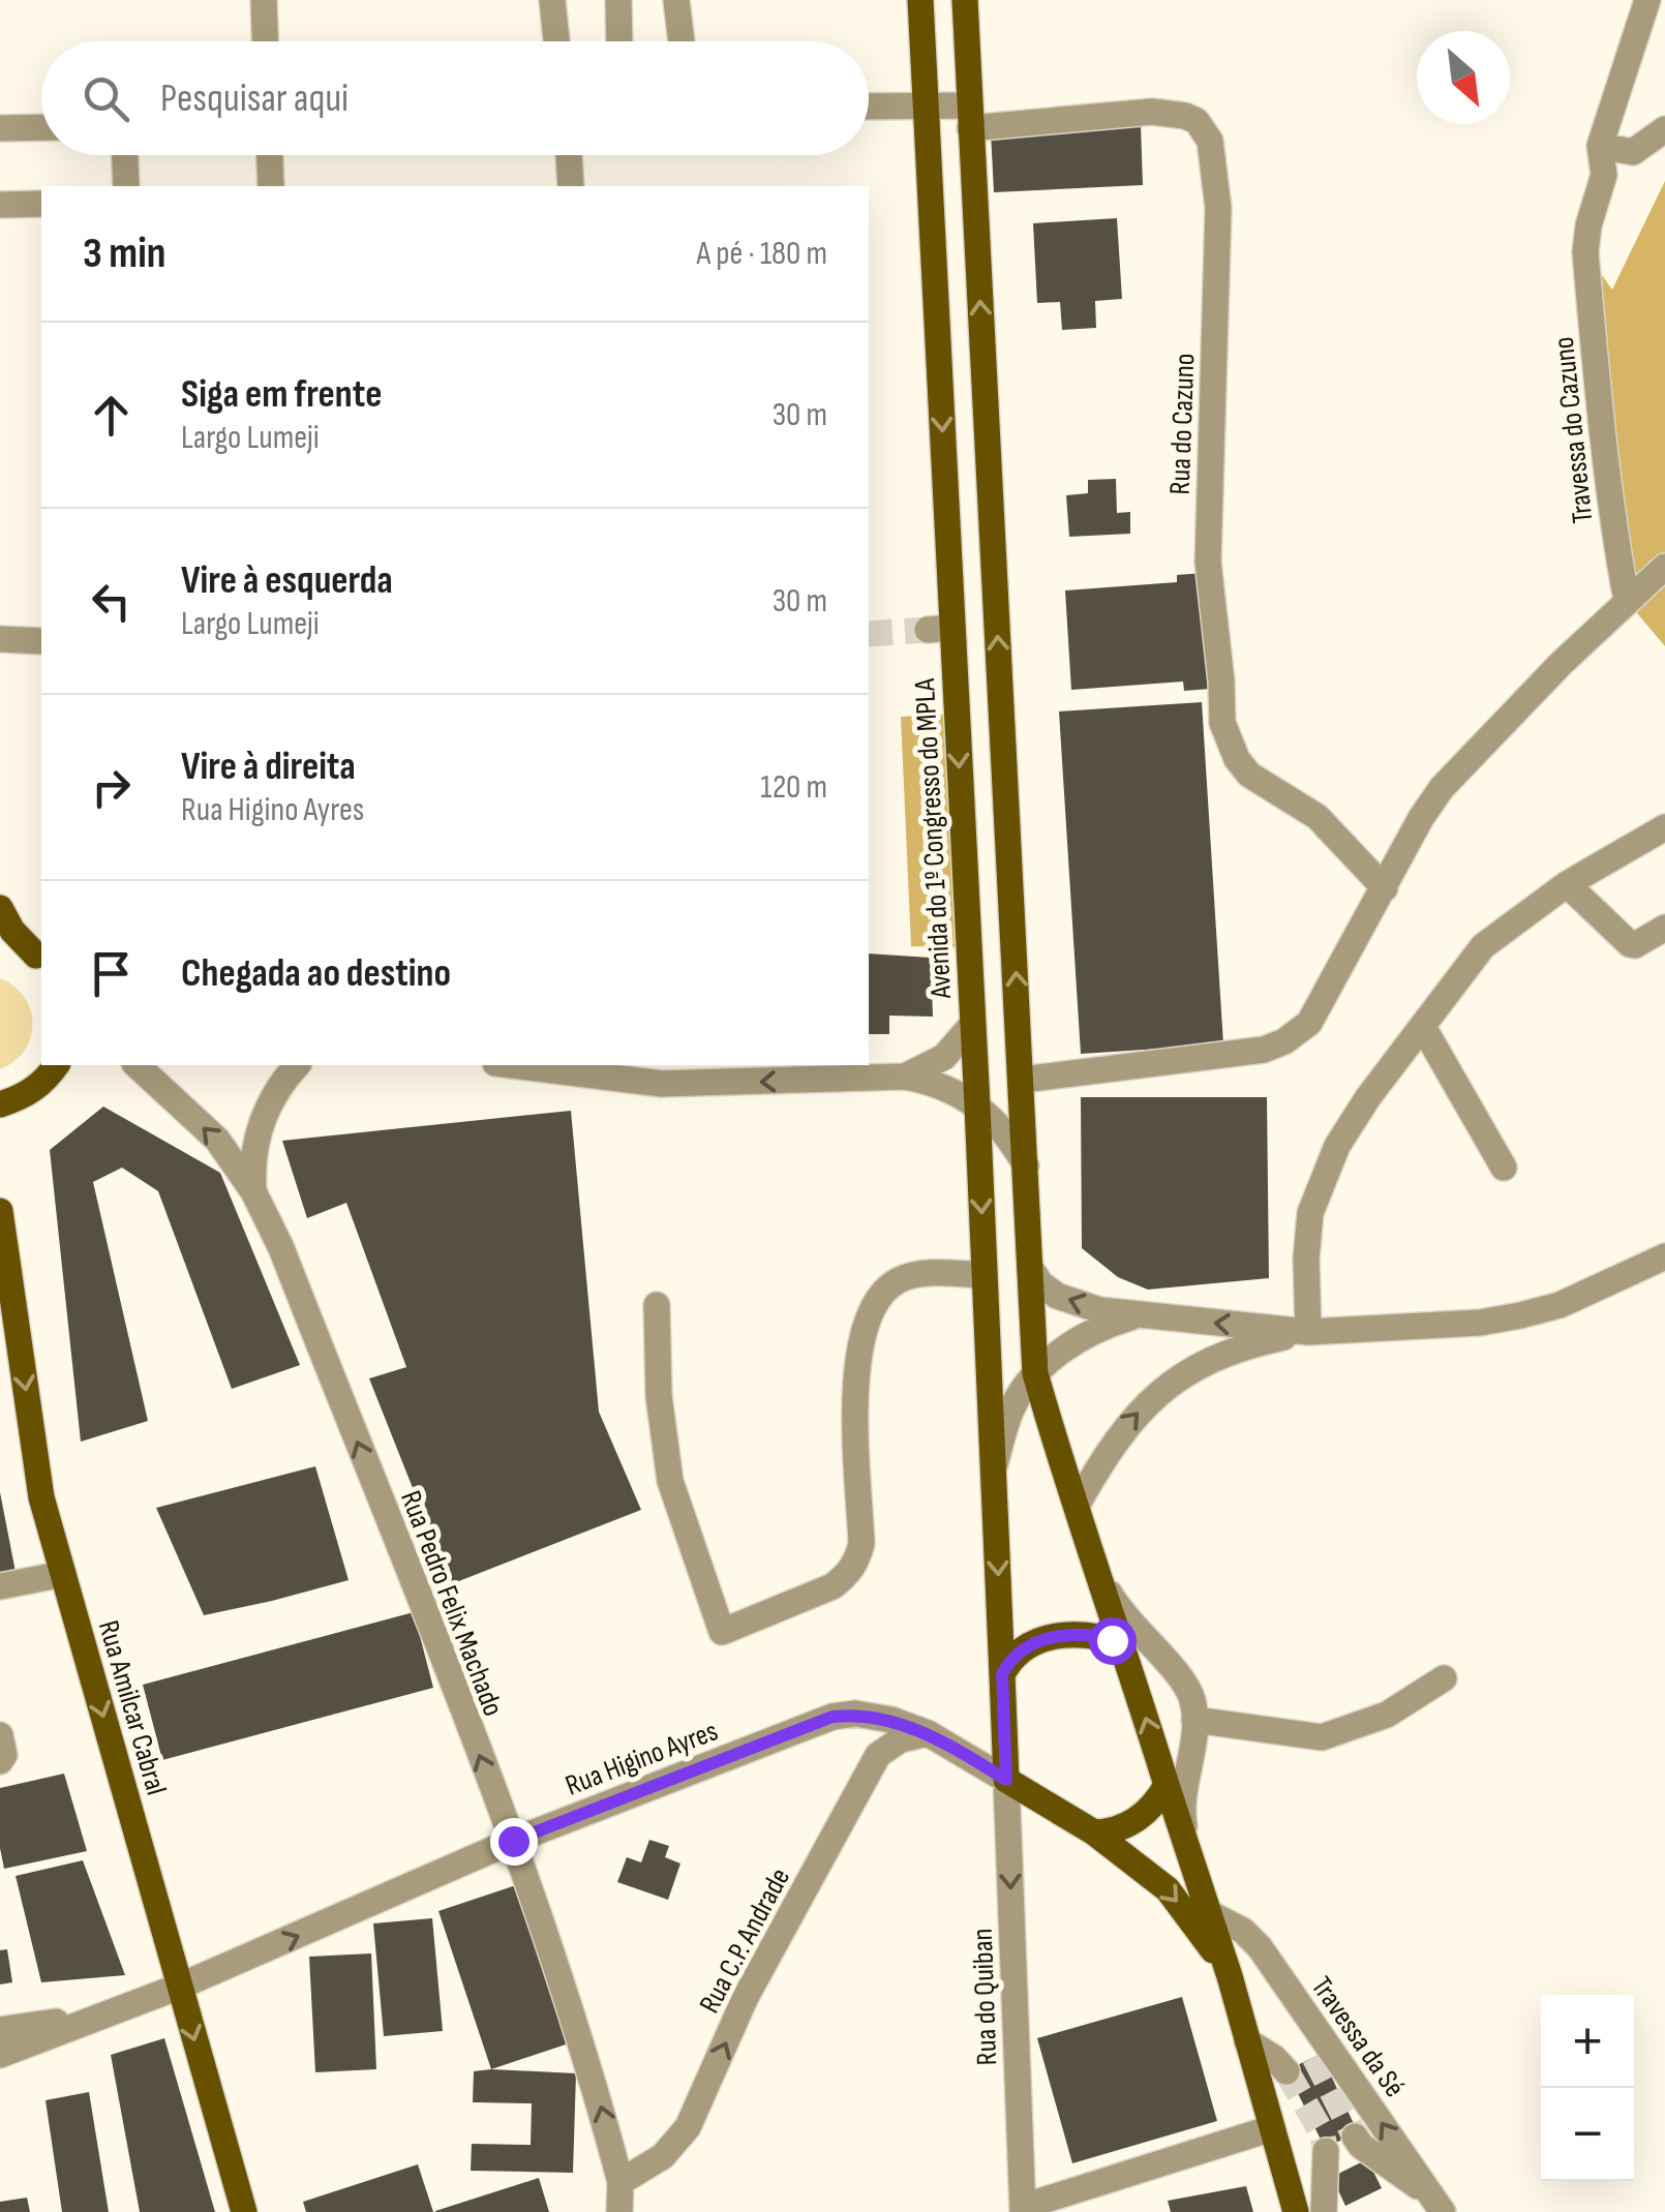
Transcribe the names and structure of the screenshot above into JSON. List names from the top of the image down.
{
  "streets": {
    "main road": ["Avenida do 1º Congresso do MPLA", "Rua Amilcar Cabral"],
    "street": [
      "Rua do Cazuno",
      "Travessa do Cazuno",
      "Rua Pedro Felix Machado",
      "Rua Higino Ayres",
      "Rua C.P. Andrade",
      "Rua do Quiban",
      "Travessa da Sé"
    ]
  },
  "crossings": [
    ["Avenida do 1º Congresso do MPLA", "Rua Higino Ayres"],
    ["Avenida do 1º Congresso do MPLA", "Rua do Quiban"],
    ["Rua Pedro Felix Machado", "Rua Higino Ayres"],
    ["Rua Pedro Felix Machado", "Rua C.P. Andrade"],
    ["Rua Amilcar Cabral", "Rua Higino Ayres"],
    ["Rua Higino Ayres", "Rua C.P. Andrade"],
    ["Rua Higino Ayres", "Rua do Quiban"]
  ],
  "one_way": [
    "Rua Pedro Felix Machado",
    "Rua Amilcar Cabral",
    "Rua Higino Ayres",
    "Rua C.P. Andrade",
    "Rua do Quiban"
  ],
  "north": "bottom right",
  "page": {
    "search": "Pesquisar aqui",
    "heading": ["3 min", "A pé · 180 m"],
    "list": [
      ["Siga em frente", "Largo Lumeji", "30 m"],
      ["Vire à esquerda", "Largo Lumeji", "30 m"],
      ["Vire à direita", "Rua Higino Ayres", "120 m"],
      "Chegada ao destino"
    ],
    "map_buttons": ["+", "−"]
  }
}
